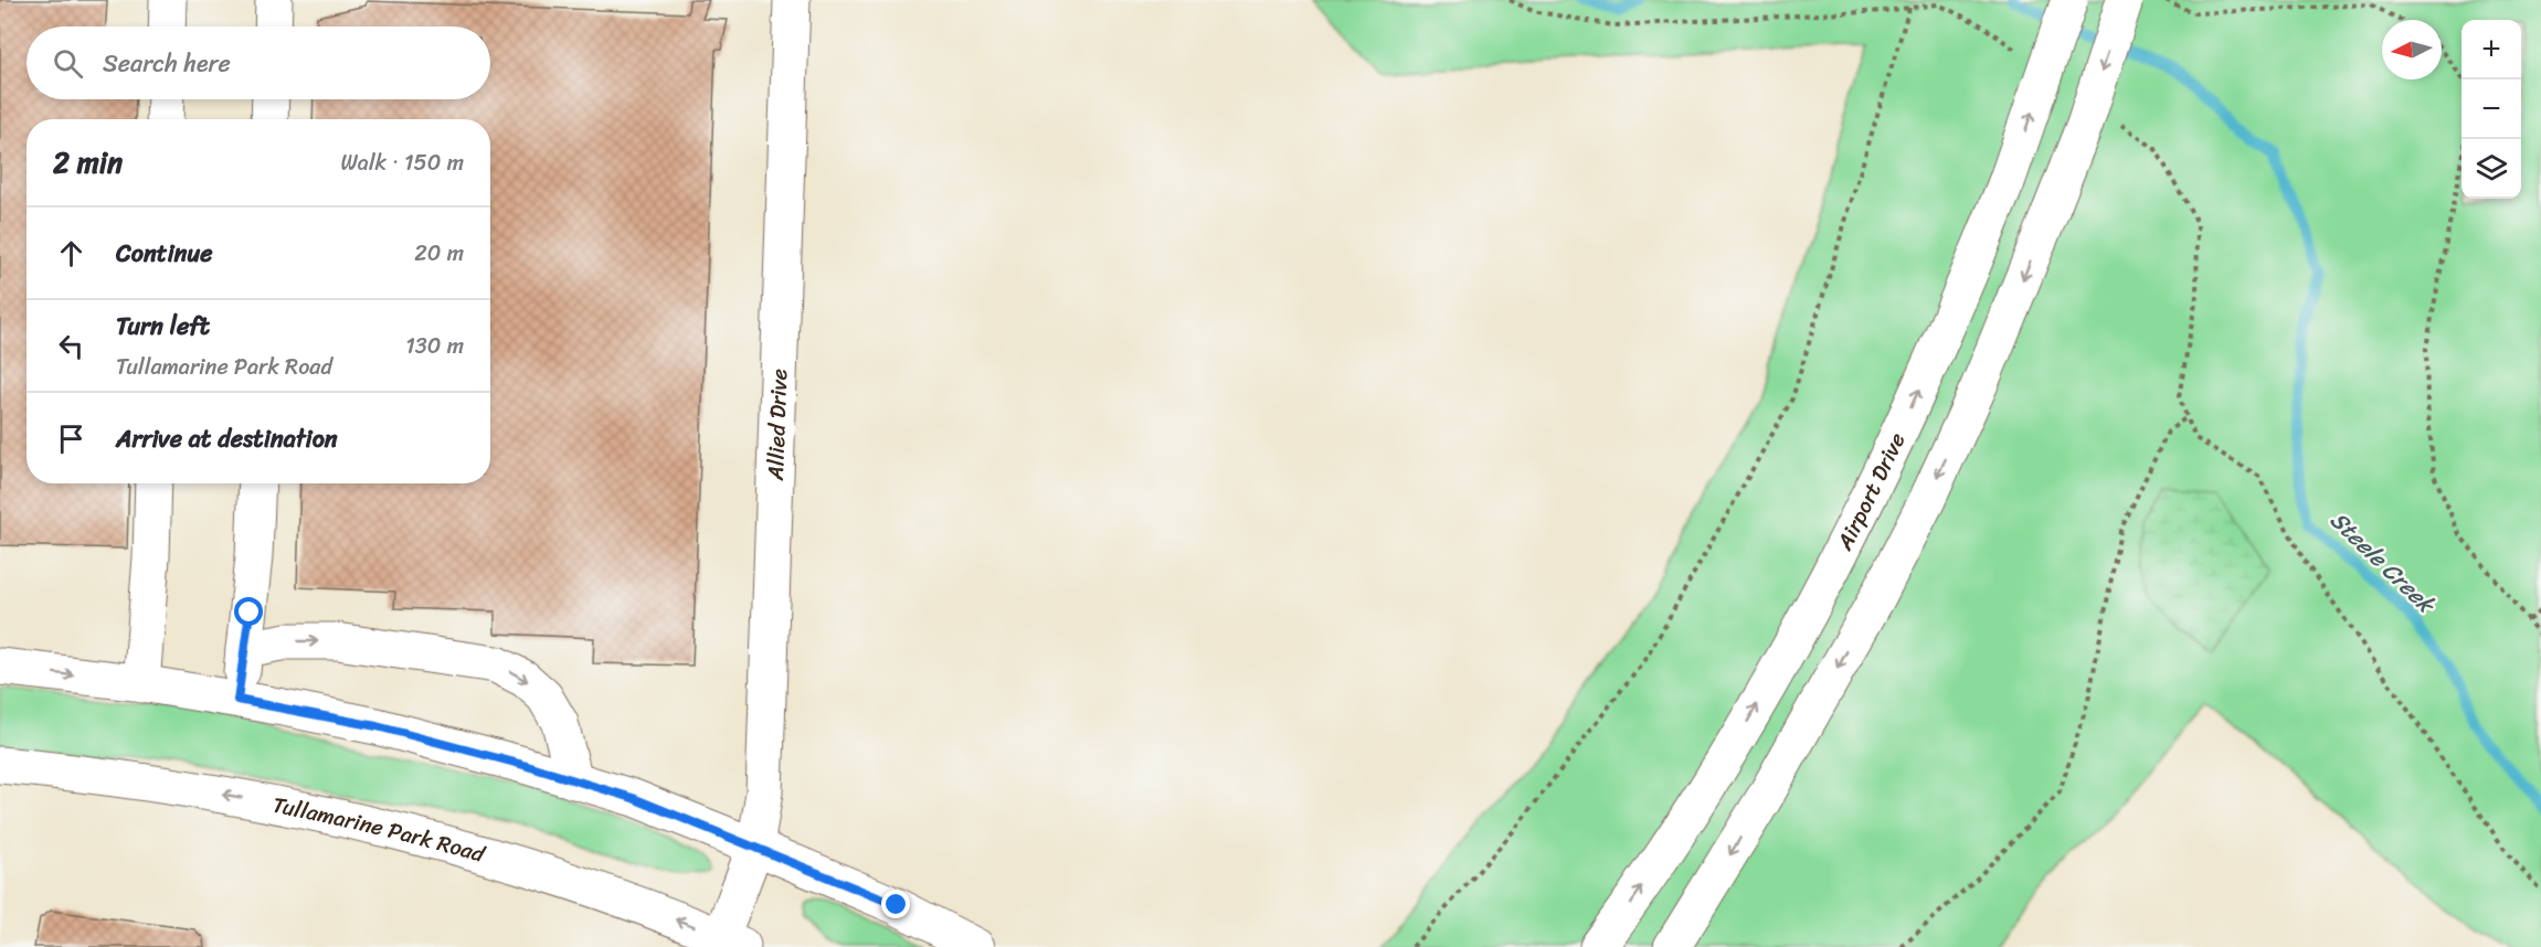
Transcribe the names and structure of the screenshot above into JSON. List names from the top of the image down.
{
  "streets": {
    "street": ["Allied Drive", "Airport Drive", "Tullamarine Park Road"]
  },
  "crossings": [
    ["Allied Drive", "Tullamarine Park Road"]
  ],
  "water": ["Steele Creek"],
  "north": "left",
  "page": {
    "map_buttons": ["+", "−"],
    "search": "Search here",
    "heading": ["2 min", "Walk · 150 m"],
    "list": [
      ["Continue", "20 m"],
      ["Turn left", "Tullamarine Park Road", "130 m"],
      "Arrive at destination"
    ]
  }
}
